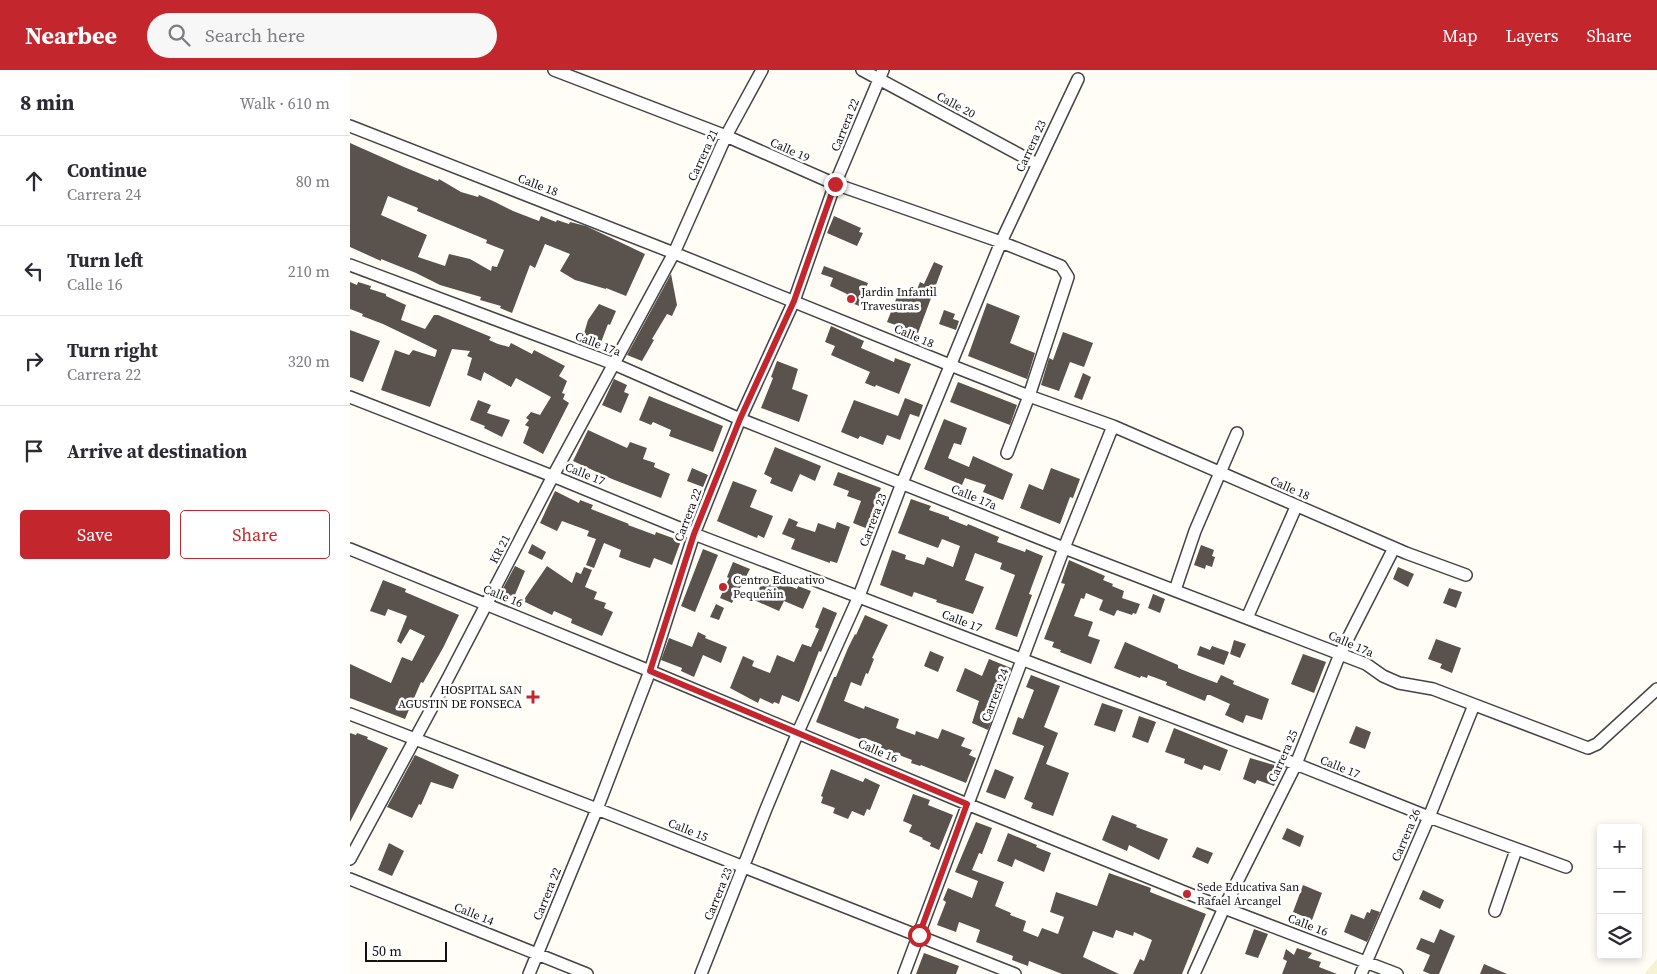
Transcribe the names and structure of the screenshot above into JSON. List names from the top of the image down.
{
  "streets": {
    "street": [
      "Calle 20",
      "Carrera 22",
      "Carrera 23",
      "Calle 19",
      "Carrera 21",
      "Calle 18",
      "Calle 17a",
      "Calle 17",
      "KR 21",
      "Calle 16",
      "Carrera 24",
      "Carrera 25",
      "Calle 15",
      "Carrera 26",
      "Calle 14"
    ]
  },
  "crossings": [
    ["Calle 20", "Carrera 22"],
    ["Calle 20", "Carrera 23"],
    ["Carrera 22", "Calle 19"],
    ["Carrera 22", "Calle 18"],
    ["Carrera 22", "Calle 17a"],
    ["Carrera 22", "Calle 17"],
    ["Carrera 22", "Calle 16"],
    ["Carrera 22", "Calle 15"],
    ["Carrera 22", "Calle 14"],
    ["Carrera 23", "Calle 19"],
    ["Carrera 23", "Calle 18"],
    ["Carrera 23", "Calle 17a"],
    ["Carrera 23", "Calle 17"],
    ["Carrera 23", "Calle 16"],
    ["Carrera 23", "Calle 15"],
    ["Calle 19", "Carrera 21"],
    ["Calle 19", "Calle 18"],
    ["Carrera 21", "Calle 18"],
    ["Carrera 21", "KR 21"],
    ["Calle 18", "KR 21"],
    ["Calle 18", "Carrera 24"],
    ["Calle 18", "Carrera 25"],
    ["Calle 17a", "KR 21"],
    ["Calle 17a", "Carrera 24"],
    ["Calle 17a", "Carrera 25"],
    ["Calle 17a", "Carrera 26"],
    ["Calle 17", "KR 21"],
    ["Calle 17", "Carrera 24"],
    ["Calle 17", "Carrera 25"],
    ["Calle 17", "Carrera 26"],
    ["KR 21", "Calle 16"],
    ["KR 21", "Calle 15"],
    ["Calle 16", "Carrera 24"],
    ["Calle 16", "Carrera 25"],
    ["Calle 16", "Carrera 26"],
    ["Carrera 24", "Calle 15"]
  ],
  "places": {
    "other": ["Jardin Infantil Travesuras", "Centro Educativo Pequeñin", "Sede Educativa San Rafael Arcangel"],
    "health": ["HOSPITAL SAN AGUSTIN DE FONSECA"]
  },
  "scale_bar": "50 m",
  "page": {
    "header": "Nearbee",
    "search": "Search here",
    "nav": ["Map", "Layers", "Share"],
    "heading": ["8 min", "Walk · 610 m"],
    "list": [
      ["Continue", "Carrera 24", "80 m"],
      ["Turn left", "Calle 16", "210 m"],
      ["Turn right", "Carrera 22", "320 m"],
      "Arrive at destination"
    ],
    "buttons": ["Save", "Share"],
    "map_buttons": ["+", "−"],
    "scale": "50 m"
  }
}
